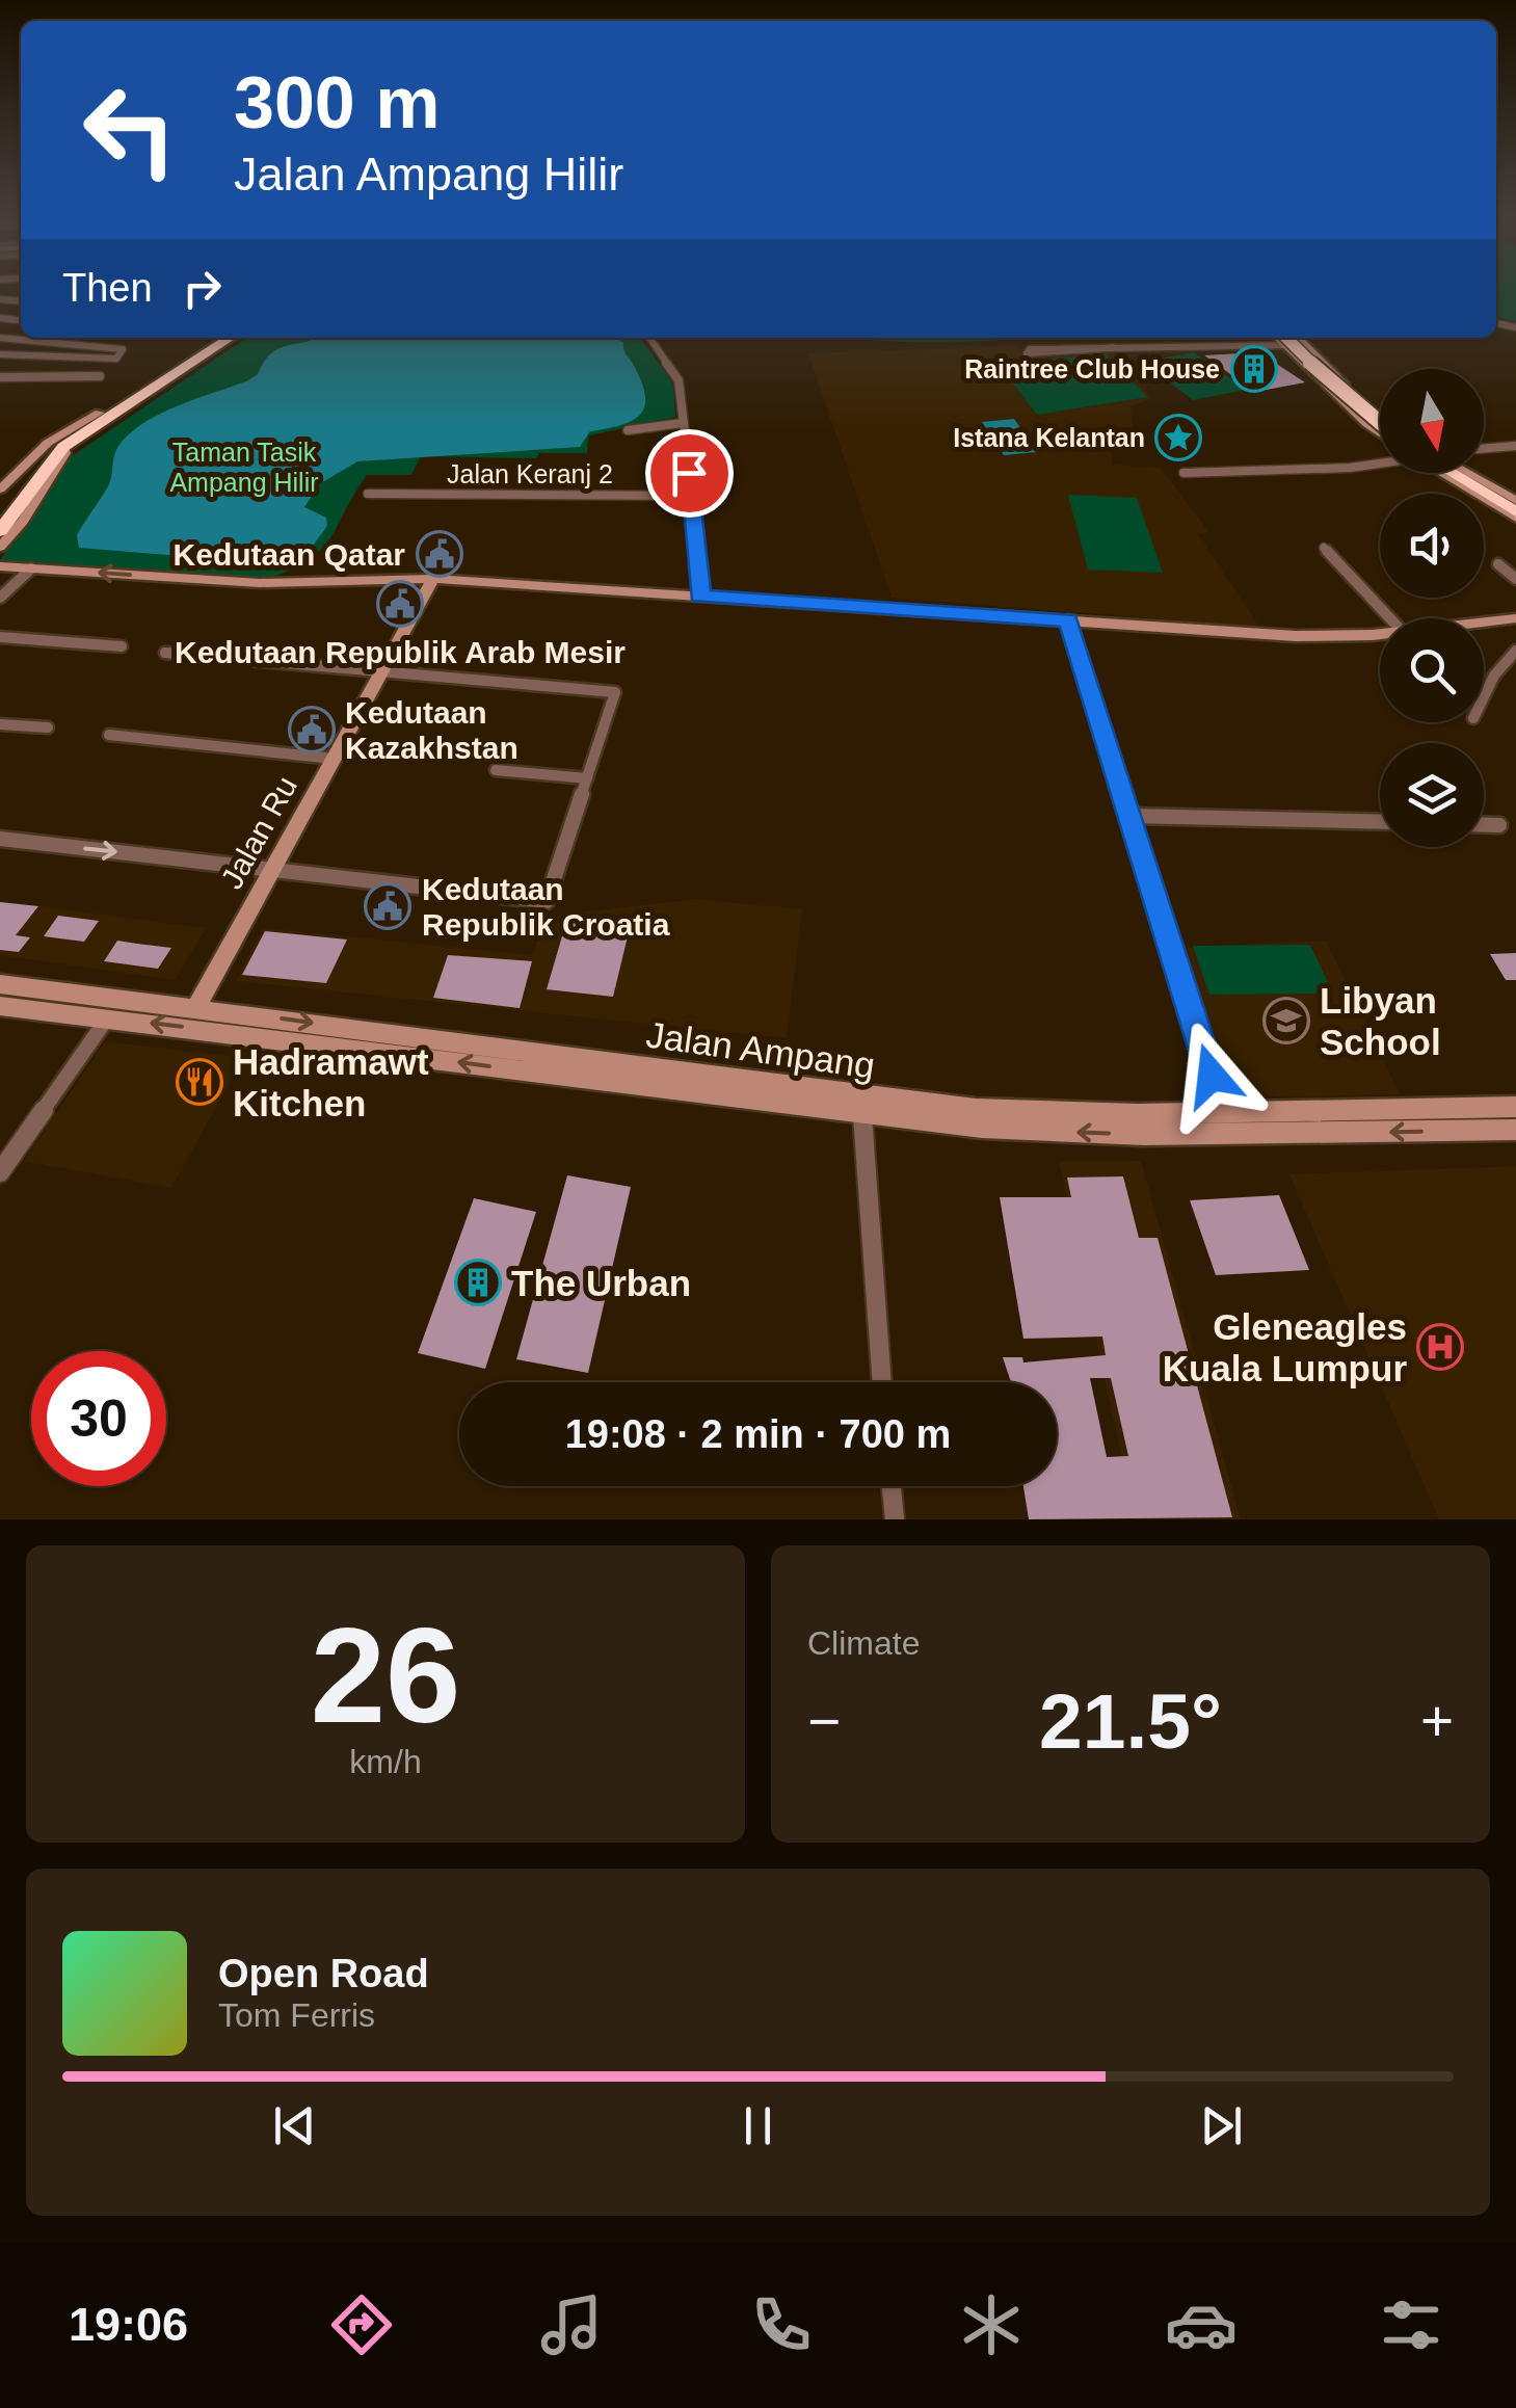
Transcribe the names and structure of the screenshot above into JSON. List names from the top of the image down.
{
  "streets": {
    "street": ["Jalan Keranj 2", "Jalan Ru", "Jalan Ampang"]
  },
  "crossings": [
    ["Jalan Ru", "Jalan Ampang"]
  ],
  "parks": ["Taman Tasik Ampang Hilir"],
  "places": {
    "building": ["Raintree Club House", "The Urban"],
    "place": ["Istana Kelantan"],
    "public building": [
      "Kedutaan Qatar",
      "Kedutaan Republik Arab Mesir",
      "Kedutaan Kazakhstan",
      "Kedutaan Republik Croatia"
    ],
    "school or university": ["Libyan School"],
    "restaurant": ["Hadramawt Kitchen"],
    "hospital": ["Gleneagles Kuala Lumpur"]
  },
  "north": "bottom",
  "page": {
    "turn": ["300 m", "Jalan Ampang Hilir"],
    "then": "Then",
    "limit": "30",
    "trip": "19:08 · 2 min · 700 m",
    "tile": [
      ["26", "km/h"],
      "Climate"
    ],
    "heat": ["−", "21.5°", "+"],
    "song": ["Open Road", "Tom Ferris"],
    "tabs": "19:06"
  }
}
